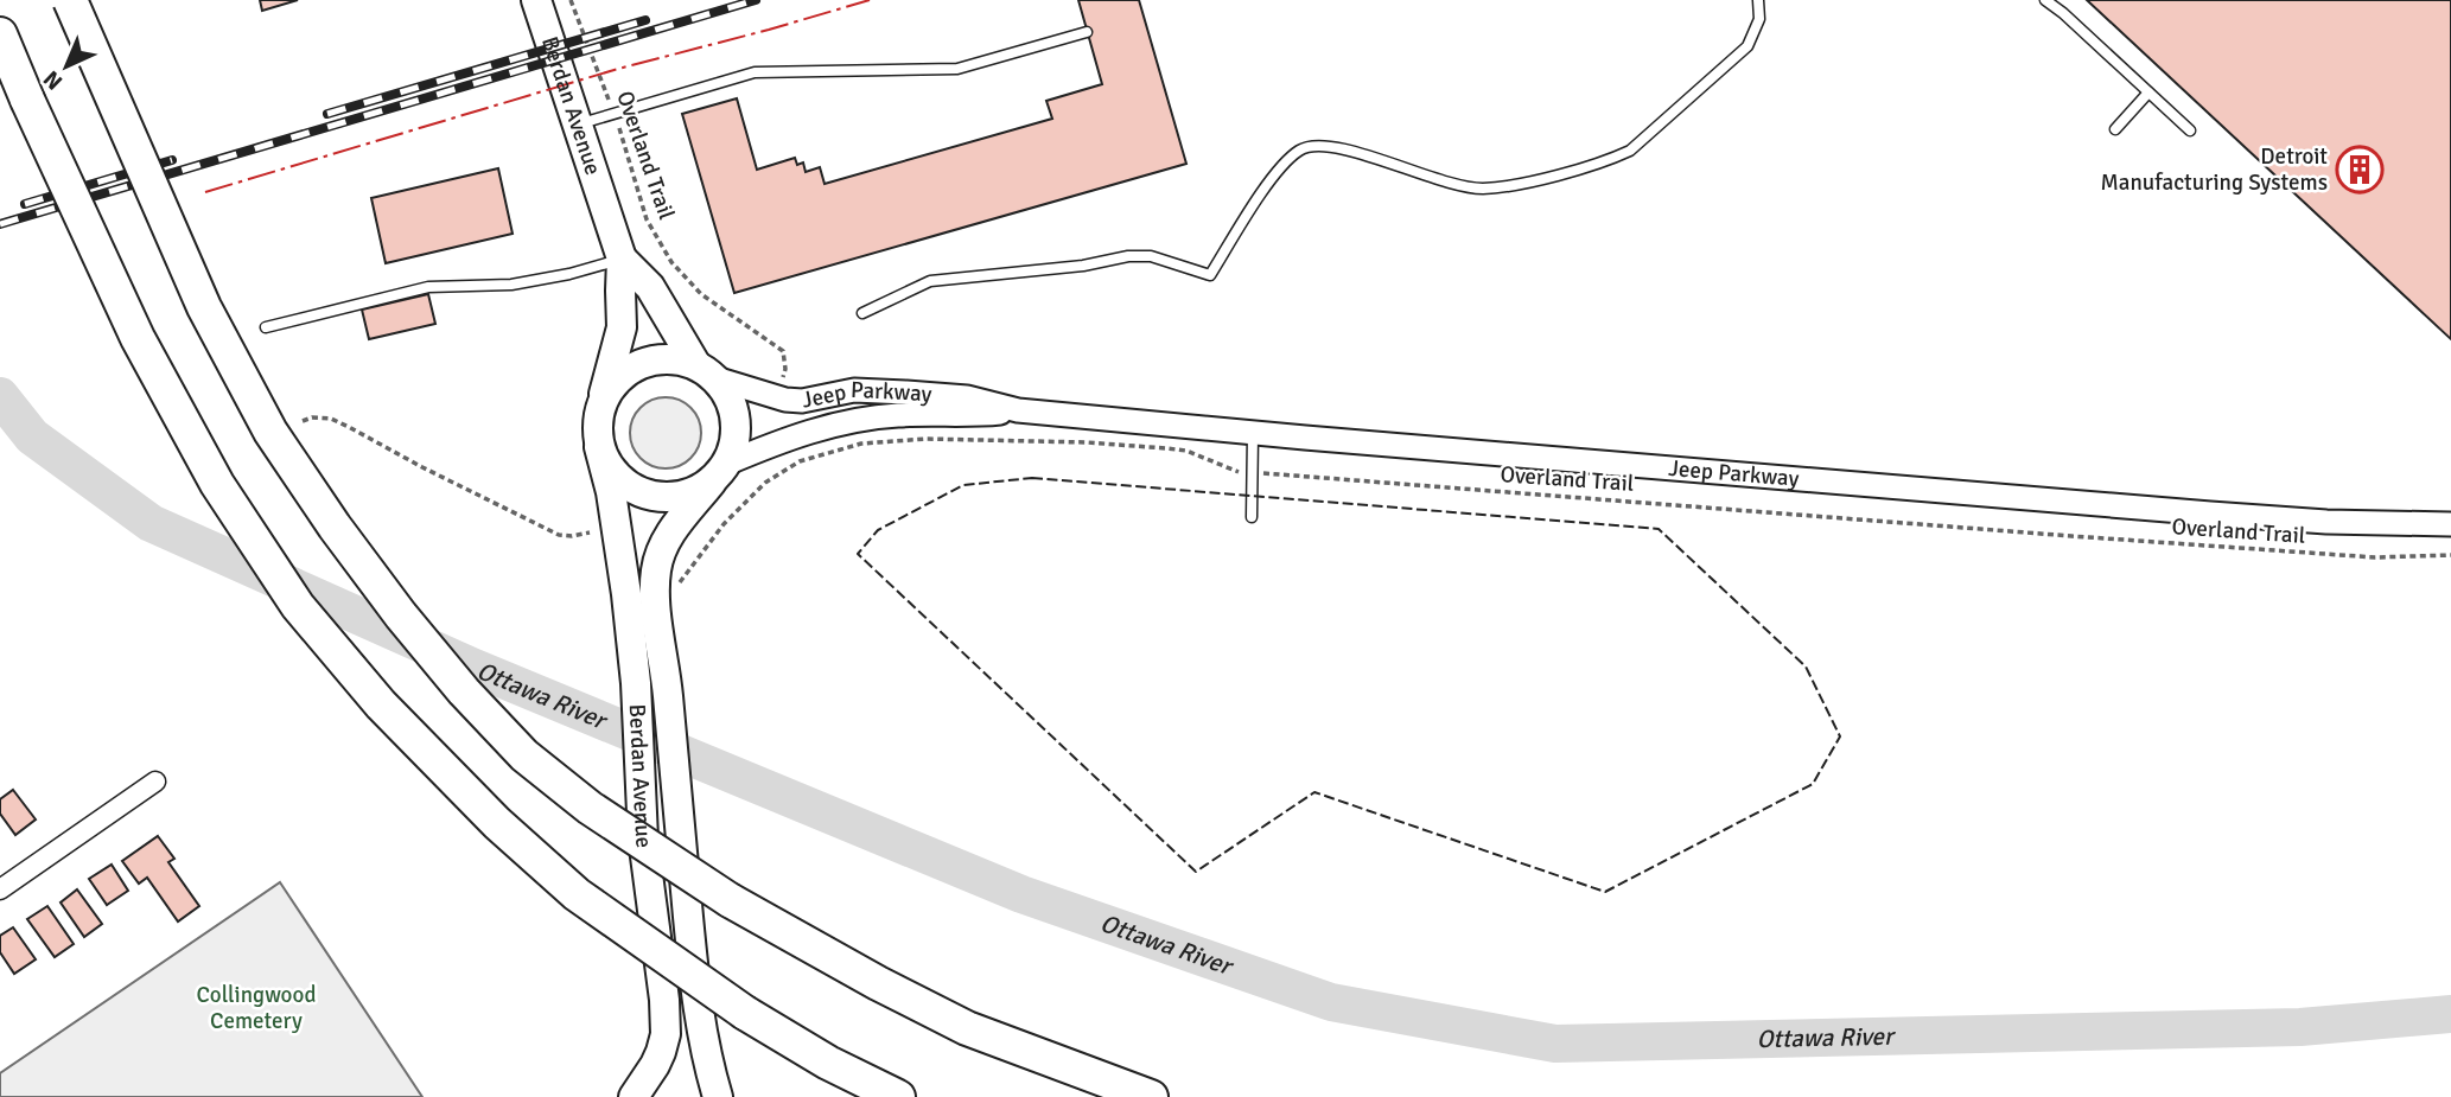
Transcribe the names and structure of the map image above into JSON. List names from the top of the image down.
{
  "streets": {
    "main road": ["Berdan Avenue"],
    "street": ["Jeep Parkway"],
    "path": ["Overland Trail"]
  },
  "crossings": [
    ["Berdan Avenue", "Jeep Parkway"]
  ],
  "water": ["Ottawa River"],
  "parks": ["Collingwood Cemetery"],
  "places": {
    "building": ["Detroit Manufacturing Systems"]
  },
  "north": "bottom left"
}
